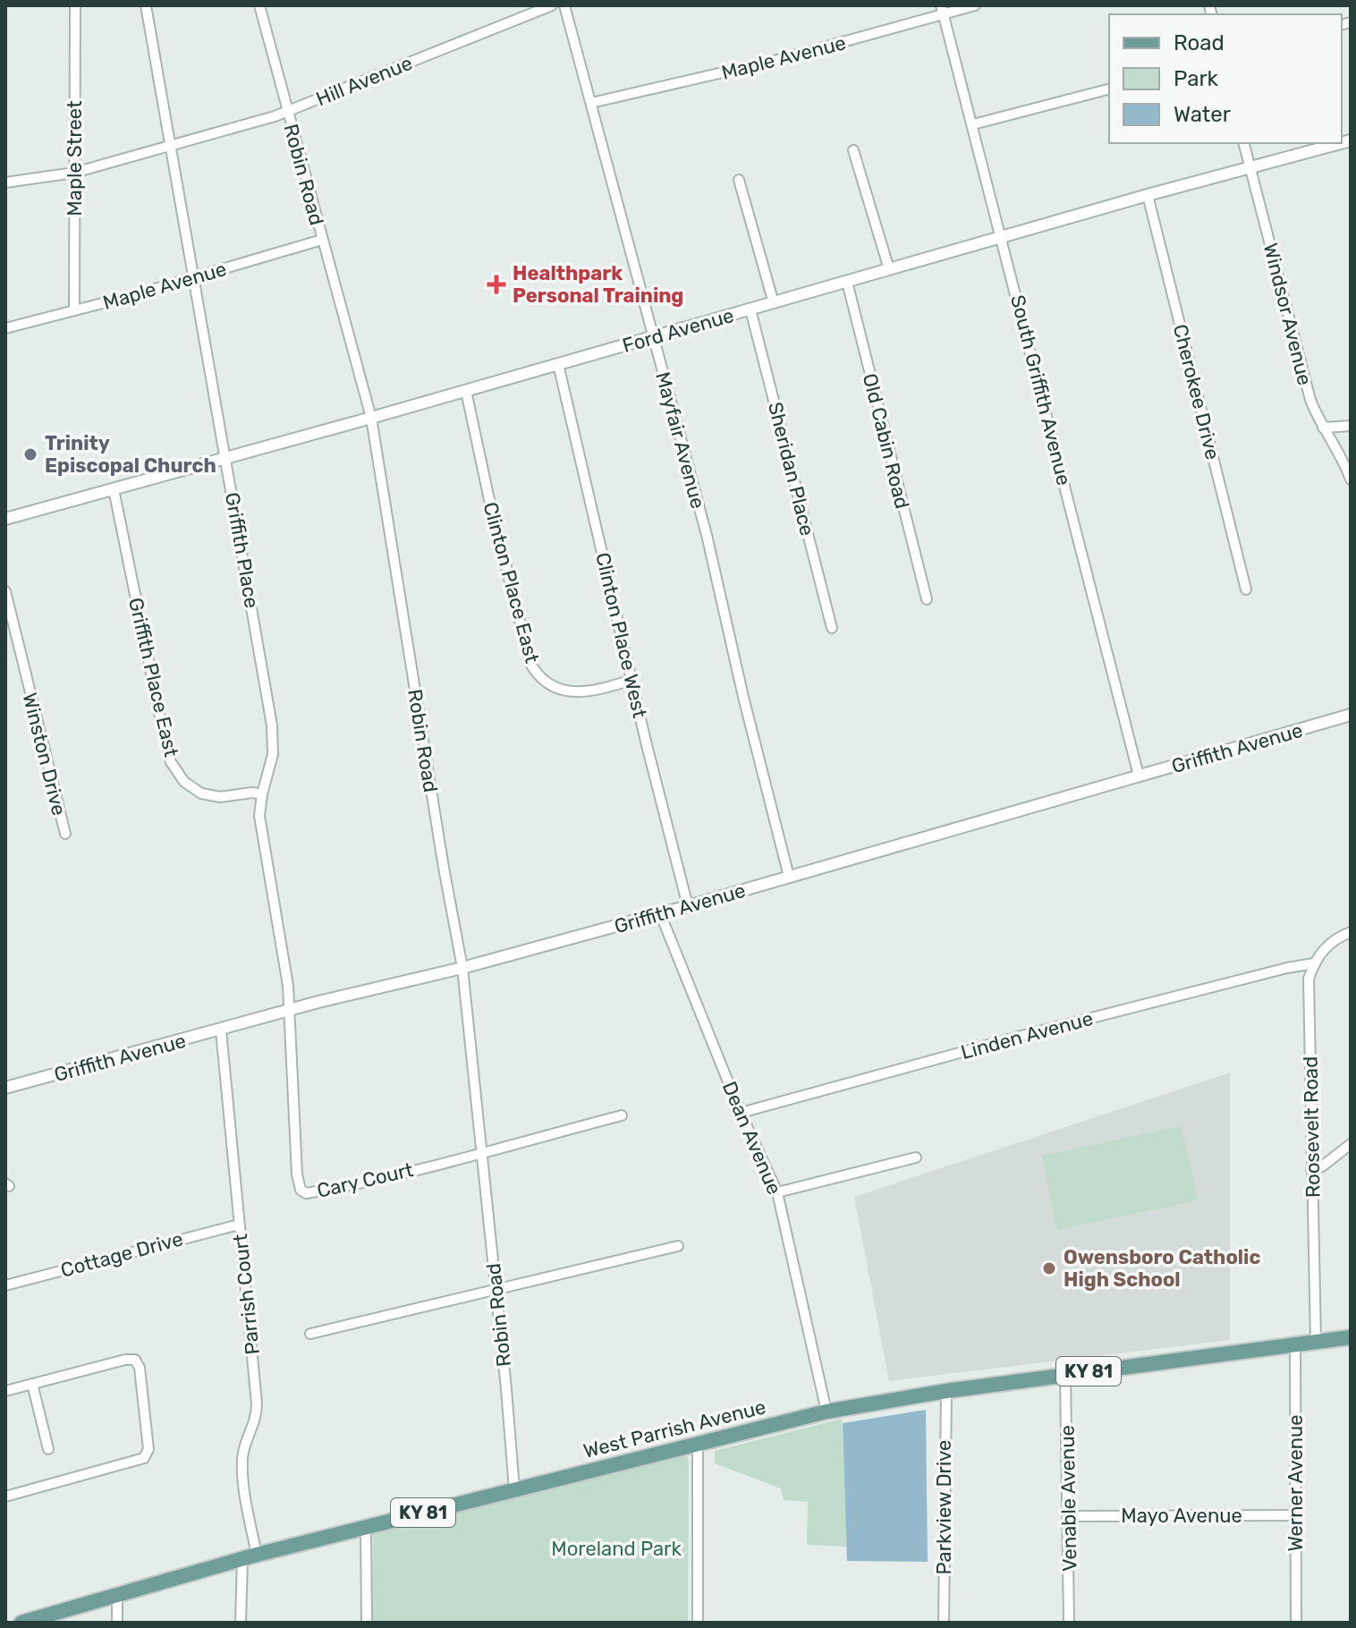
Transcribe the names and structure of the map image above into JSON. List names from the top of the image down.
{
  "streets": {
    "main road": ["KY 81", "West Parrish Avenue"],
    "street": [
      "Maple Avenue",
      "Hill Avenue",
      "Maple Street",
      "Robin Road",
      "Windsor Avenue",
      "Ford Avenue",
      "South Griffith Avenue",
      "Cherokee Drive",
      "Mayfair Avenue",
      "Old Cabin Road",
      "Sheridan Place",
      "Griffith Place",
      "Clinton Place East",
      "Clinton Place West",
      "Griffith Place East",
      "Griffith Avenue",
      "Winston Drive",
      "Linden Avenue",
      "Roosevelt Road",
      "Dean Avenue",
      "Cary Court",
      "Cottage Drive",
      "Parrish Court",
      "Werner Avenue",
      "Venable Avenue",
      "Parkview Drive",
      "Mayo Avenue"
    ]
  },
  "crossings": [
    ["Maple Avenue", "Maple Street"],
    ["Maple Avenue", "Robin Road"],
    ["Maple Avenue", "South Griffith Avenue"],
    ["Maple Avenue", "Mayfair Avenue"],
    ["Maple Avenue", "Griffith Place"],
    ["Hill Avenue", "Maple Street"],
    ["Hill Avenue", "Robin Road"],
    ["Hill Avenue", "Griffith Place"],
    ["Robin Road", "Ford Avenue"],
    ["Robin Road", "Griffith Avenue"],
    ["Robin Road", "Cary Court"],
    ["Robin Road", "West Parrish Avenue"],
    ["Windsor Avenue", "Ford Avenue"],
    ["Ford Avenue", "South Griffith Avenue"],
    ["Ford Avenue", "Cherokee Drive"],
    ["Ford Avenue", "Mayfair Avenue"],
    ["Ford Avenue", "Old Cabin Road"],
    ["Ford Avenue", "Sheridan Place"],
    ["Ford Avenue", "Griffith Place"],
    ["Ford Avenue", "Clinton Place East"],
    ["Ford Avenue", "Clinton Place West"],
    ["Ford Avenue", "Griffith Place East"],
    ["South Griffith Avenue", "Griffith Avenue"],
    ["Mayfair Avenue", "Griffith Avenue"],
    ["Griffith Place", "Griffith Place East"],
    ["Griffith Place", "Griffith Avenue"],
    ["Griffith Place", "Cary Court"],
    ["Clinton Place East", "Clinton Place West"],
    ["Clinton Place West", "Griffith Avenue"],
    ["Griffith Avenue", "Dean Avenue"],
    ["Griffith Avenue", "Cary Court"],
    ["Griffith Avenue", "Parrish Court"],
    ["Linden Avenue", "Roosevelt Road"],
    ["Linden Avenue", "Dean Avenue"],
    ["Roosevelt Road", "West Parrish Avenue"],
    ["Dean Avenue", "West Parrish Avenue"],
    ["Cottage Drive", "Parrish Court"],
    ["Parrish Court", "West Parrish Avenue"],
    ["West Parrish Avenue", "Werner Avenue"],
    ["West Parrish Avenue", "Venable Avenue"],
    ["West Parrish Avenue", "Parkview Drive"],
    ["Werner Avenue", "Mayo Avenue"],
    ["Venable Avenue", "Mayo Avenue"]
  ],
  "parks": ["Moreland Park"],
  "places": {
    "health": ["Healthpark Personal Training"],
    "other": ["Trinity Episcopal Church", "Owensboro Catholic High School"]
  },
  "legend": ["Road", "Park", "Water"]
}
